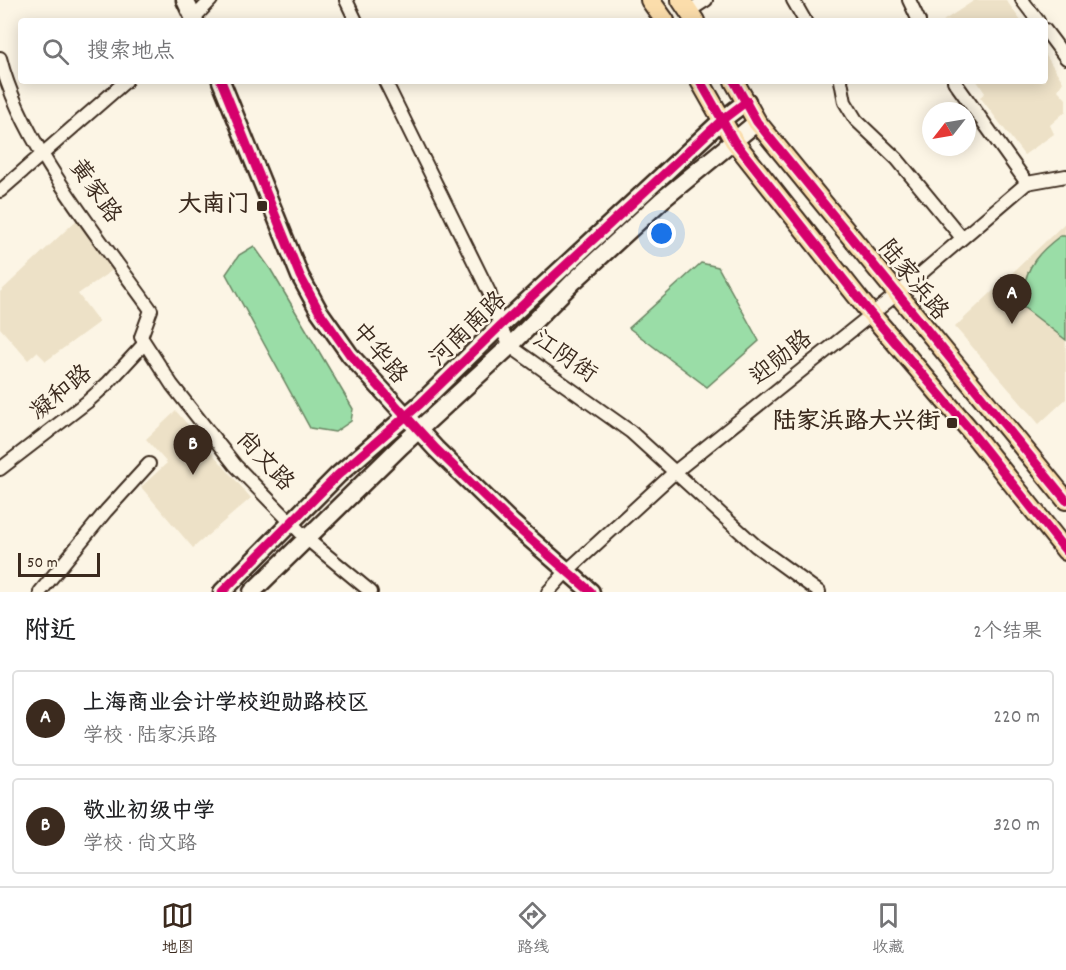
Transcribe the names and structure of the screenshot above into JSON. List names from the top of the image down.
{
  "streets": {
    "main road": ["陆家浜路", "河南南路", "中华路"],
    "street": [
      "黄家路",
      "江阴街",
      "迎勋路",
      "凝和路",
      "尚文路"
    ]
  },
  "crossings": [
    ["黄家路", "凝和路"],
    ["黄家路", "尚文路"],
    ["陆家浜路", "河南南路"],
    ["陆家浜路", "迎勋路"],
    ["河南南路", "中华路"],
    ["河南南路", "江阴街"],
    ["河南南路", "尚文路"],
    ["中华路", "迎勋路"],
    ["江阴街", "迎勋路"],
    ["凝和路", "尚文路"]
  ],
  "places": {
    "transit": ["大南门", "陆家浜路大兴街"]
  },
  "scale_bar": "50 m",
  "north": "bottom left",
  "page": {
    "search": "搜索地点",
    "pins": ["A", "B"],
    "scale": "50 m",
    "heading": ["附近", "2个结果"],
    "list": [
      {
        "mark": "A",
        "name": "上海商业会计学校迎勋路校区",
        "note": "学校 · 陆家浜路",
        "value": "220 m"
      },
      {
        "mark": "B",
        "name": "敬业初级中学",
        "note": "学校 · 尚文路",
        "value": "320 m"
      }
    ],
    "nav": ["地图", "路线", "收藏"]
  }
}
